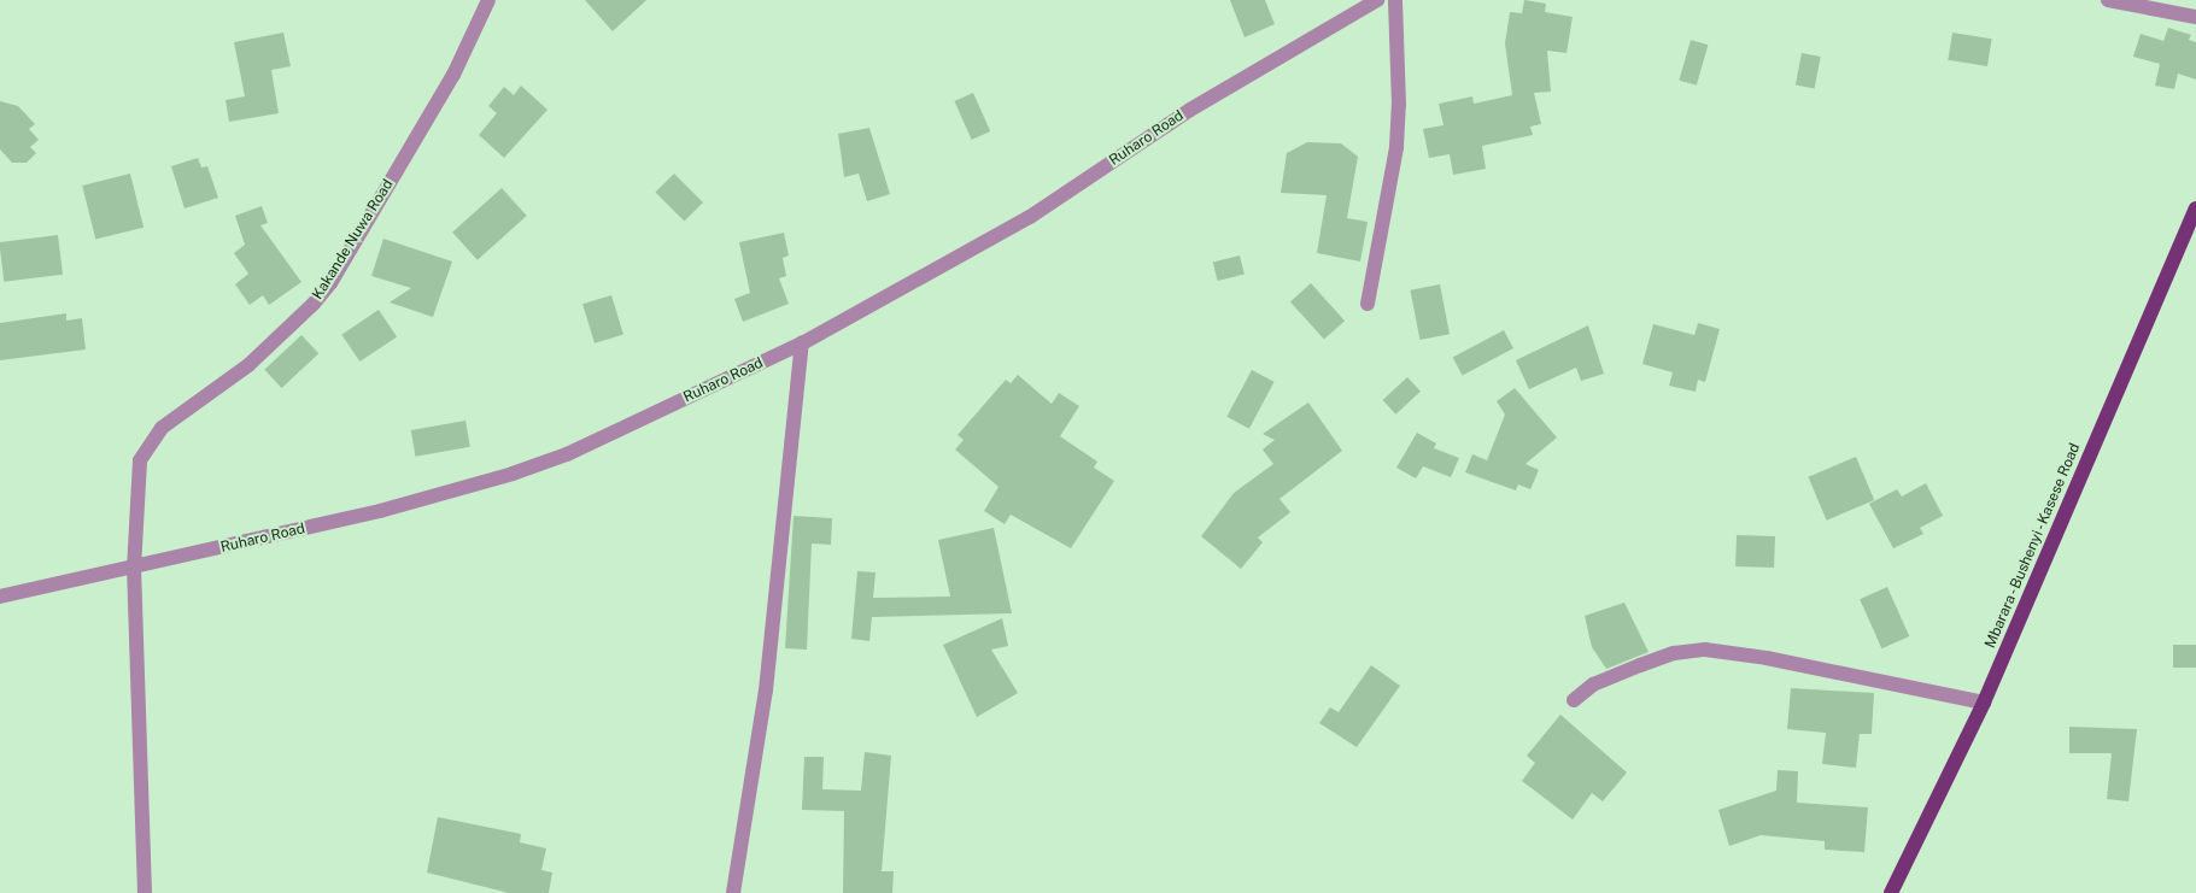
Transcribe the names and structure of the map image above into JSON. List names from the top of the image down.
{
  "streets": {
    "main road": ["Mbarara - Bushenyi - Kasese Road"],
    "street": ["Ruharo Road", "Kakande Nuwa Road"]
  },
  "crossings": [
    ["Ruharo Road", "Kakande Nuwa Road"]
  ]
}
